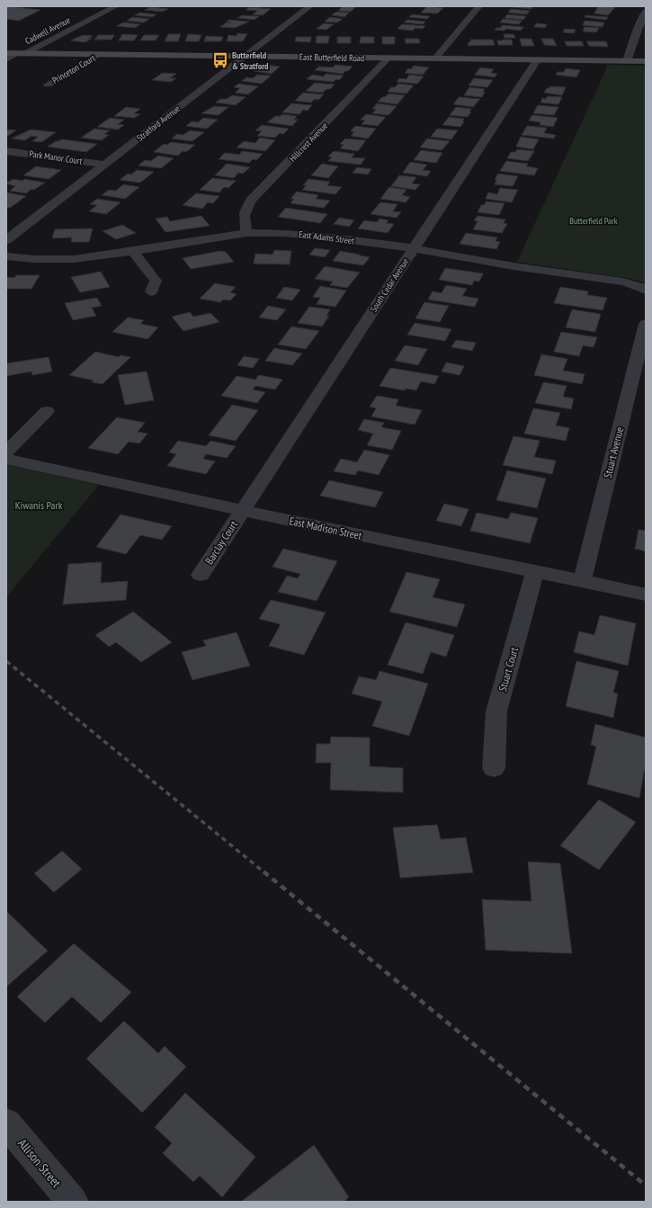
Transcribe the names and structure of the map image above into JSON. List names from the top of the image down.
{
  "streets": {
    "main road": ["East Butterfield Road"],
    "street": [
      "Cadwell Avenue",
      "Princeton Court",
      "Stratford Avenue",
      "Hillcrest Avenue",
      "Park Manor Court",
      "East Adams Street",
      "South Cedar Avenue",
      "Stuart Avenue",
      "East Madison Street",
      "Barclay Court",
      "Stuart Court",
      "Allison Street"
    ]
  },
  "crossings": [
    ["Cadwell Avenue", "East Butterfield Road"],
    ["East Butterfield Road", "Princeton Court"],
    ["East Butterfield Road", "Stratford Avenue"],
    ["East Butterfield Road", "Hillcrest Avenue"],
    ["East Butterfield Road", "South Cedar Avenue"],
    ["Stratford Avenue", "Park Manor Court"],
    ["Hillcrest Avenue", "East Adams Street"],
    ["East Adams Street", "South Cedar Avenue"],
    ["South Cedar Avenue", "East Madison Street"],
    ["South Cedar Avenue", "Barclay Court"],
    ["Stuart Avenue", "East Madison Street"],
    ["East Madison Street", "Barclay Court"],
    ["East Madison Street", "Stuart Court"]
  ],
  "parks": ["Butterfield Park", "Kiwanis Park"],
  "places": {
    "bus stop": ["Butterfield & Stratford"]
  }
}
